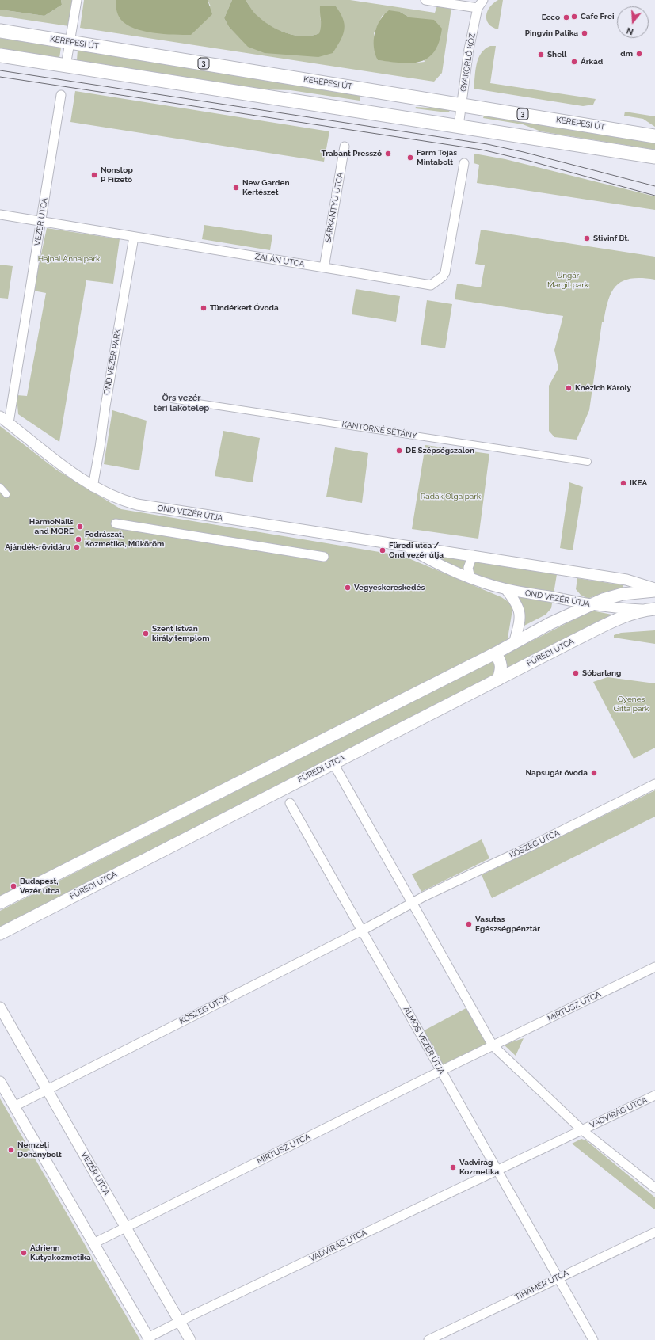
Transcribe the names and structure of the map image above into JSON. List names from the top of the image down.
{
  "streets": {
    "main road": ["KEREPESI ÚT", "3", "FÜREDI UTCA"],
    "street": [
      "GYAKORLÓ KÖZ",
      "SARKANTYÚ UTCA",
      "VEZÉR UTCA",
      "ZALÁN UTCA",
      "OND VEZÉR PARK",
      "KÁNTORNÉ SÉTÁNY",
      "OND VEZÉR ÚTJA",
      "KŐSZEG UTCA",
      "MIRTUSZ UTCA",
      "ÁLMOS VEZÉR ÚTJA",
      "VADVIRÁG UTCA",
      "TIHAMÉR UTCA"
    ]
  },
  "crossings": [
    ["KEREPESI ÚT", "GYAKORLÓ KÖZ"],
    ["SARKANTYÚ UTCA", "ZALÁN UTCA"],
    ["VEZÉR UTCA", "ZALÁN UTCA"],
    ["VEZÉR UTCA", "OND VEZÉR ÚTJA"],
    ["VEZÉR UTCA", "KŐSZEG UTCA"],
    ["VEZÉR UTCA", "MIRTUSZ UTCA"],
    ["VEZÉR UTCA", "VADVIRÁG UTCA"],
    ["ZALÁN UTCA", "OND VEZÉR PARK"],
    ["OND VEZÉR PARK", "OND VEZÉR ÚTJA"],
    ["OND VEZÉR ÚTJA", "FÜREDI UTCA"],
    ["KŐSZEG UTCA", "ÁLMOS VEZÉR ÚTJA"],
    ["MIRTUSZ UTCA", "ÁLMOS VEZÉR ÚTJA"],
    ["ÁLMOS VEZÉR ÚTJA", "VADVIRÁG UTCA"],
    ["ÁLMOS VEZÉR ÚTJA", "TIHAMÉR UTCA"]
  ],
  "districts": ["Örs vezér téri lakótelep"],
  "parks": [
    "Hajnal Anna park",
    "Ungár Margit park",
    "Radák Olga park",
    "Gyenes Gitta park"
  ],
  "places": [
    "Cafe Frei",
    "Ecco",
    "Pingvin Patika",
    "dm",
    "Shell",
    "Árkád",
    "Trabant Presszó",
    "Farm Tojás Mintabolt",
    "Nonstop P Fiizető",
    "New Garden Kertészet",
    "Stivinf Bt.",
    "Tündérkert Óvoda",
    "Knézich Károly",
    "DE Szépségszalon",
    "IKEA",
    "HarmoNails and MORE",
    "Fodrászat, Kozmetika, Műköröm",
    "Ajándék-rövidáru",
    "Füredi utca / Ond vezér útja",
    "Vegyeskereskedés",
    "Szent István király templom",
    "Sóbarlang",
    "Napsugár óvoda",
    "Budapest, Vezér utca",
    "Vasutas Egészségpénztár",
    "Nemzeti Dohánybolt",
    "Vadvirág Kozmetika",
    "Adrienn Kutyakozmetika"
  ],
  "north": "bottom"
}
